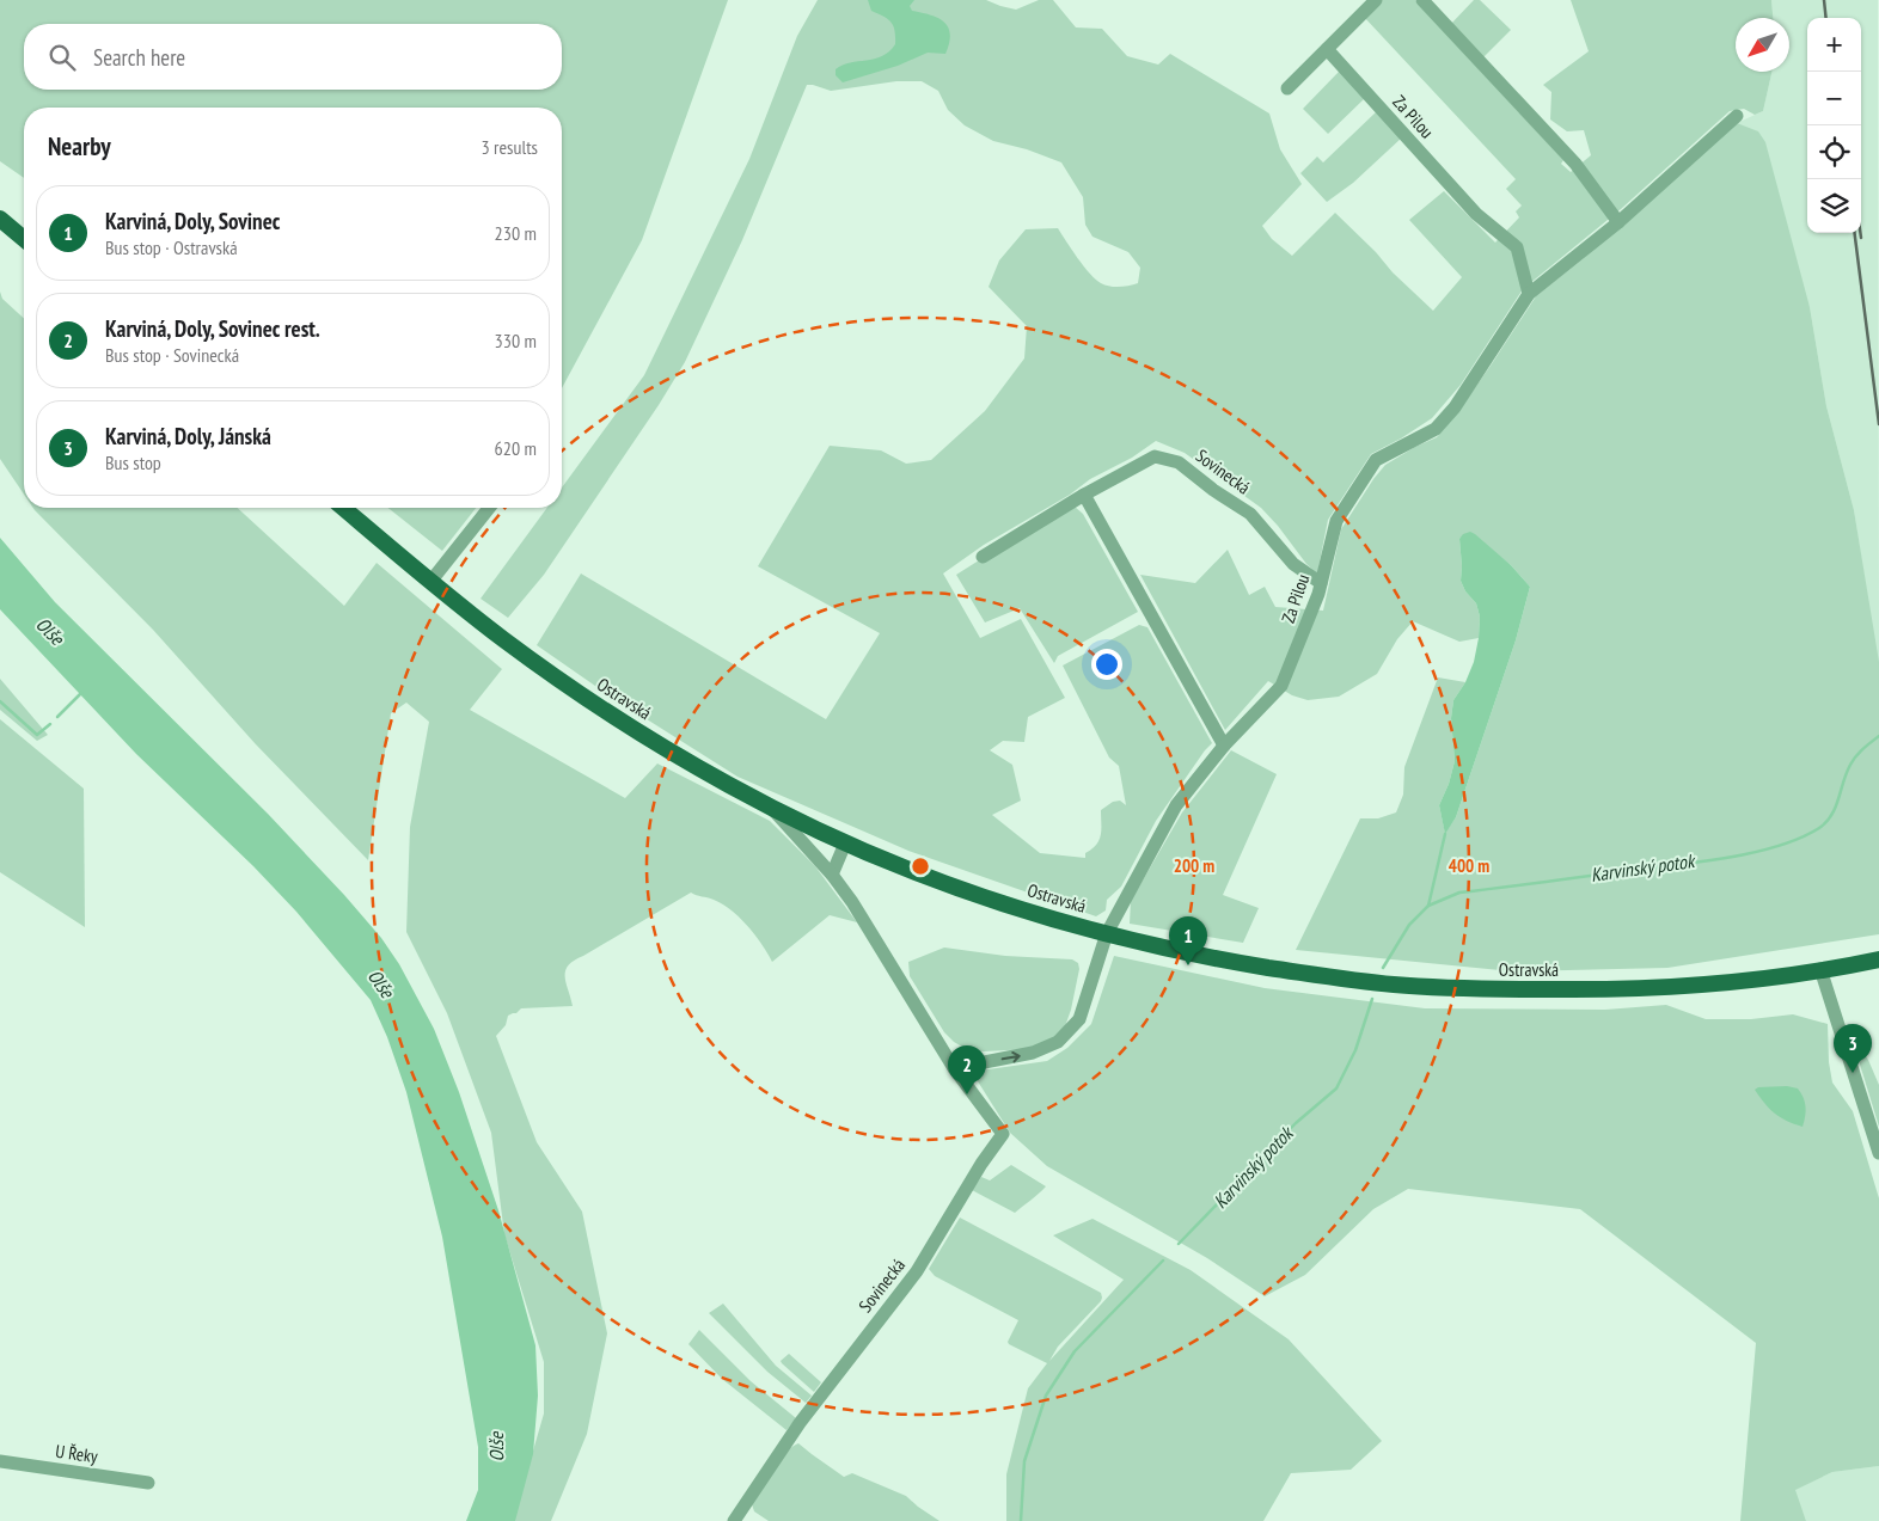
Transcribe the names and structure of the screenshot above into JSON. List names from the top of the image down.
{
  "streets": {
    "main road": ["Ostravská"],
    "street": ["Za Pilou", "Sovinecká", "U Řeky"]
  },
  "crossings": [
    ["Za Pilou", "Sovinecká"],
    ["Za Pilou", "Ostravská"],
    ["Sovinecká", "Ostravská"]
  ],
  "water": ["Olše", "Karvinský potok"],
  "north": "bottom left",
  "page": {
    "map_buttons": ["+", "−"],
    "search": "Search here",
    "heading": ["Nearby", "3 results"],
    "list": [
      {
        "mark": "1",
        "name": "Karviná, Doly, Sovinec",
        "note": "Bus stop · Ostravská",
        "value": "230 m"
      },
      {
        "mark": "2",
        "name": "Karviná, Doly, Sovinec rest.",
        "note": "Bus stop · Sovinecká",
        "value": "330 m"
      },
      {
        "mark": "3",
        "name": "Karviná, Doly, Jánská",
        "note": "Bus stop",
        "value": "620 m"
      }
    ],
    "pins": ["1", "3", "2"]
  },
  "rings": ["200 m", "400 m"]
}
